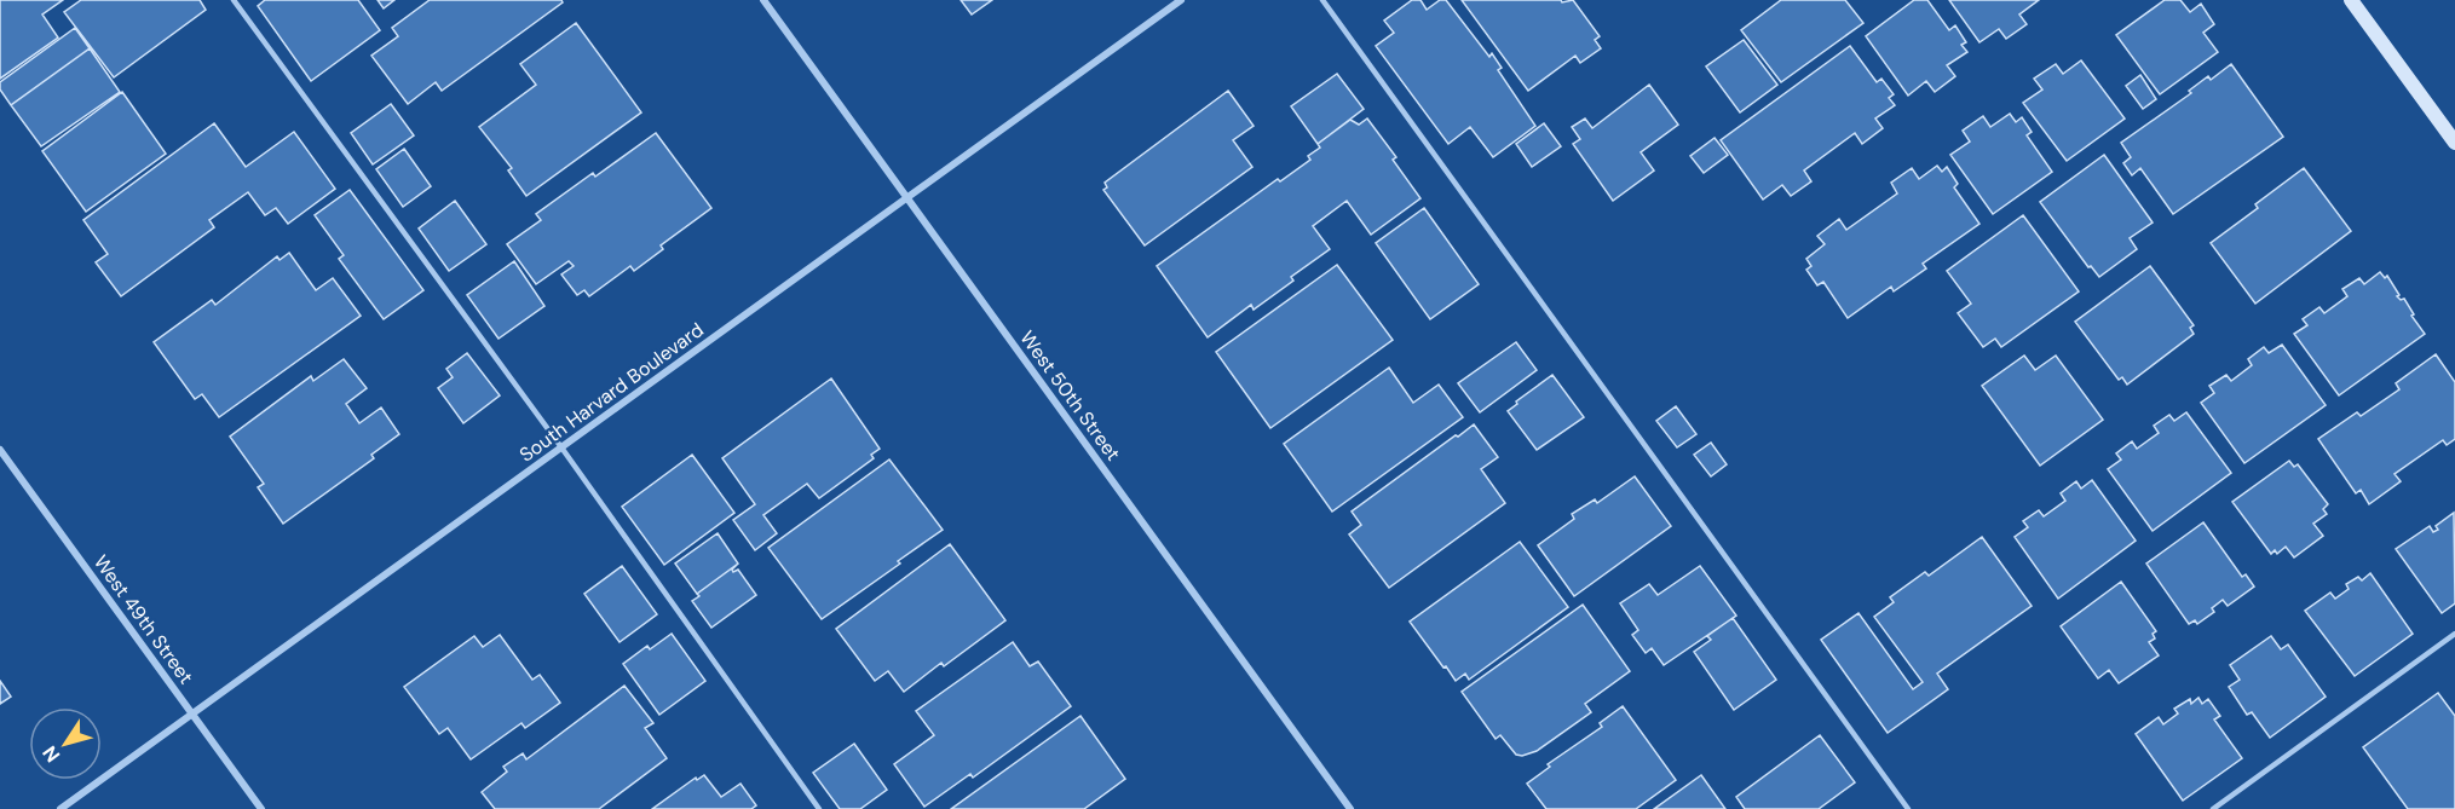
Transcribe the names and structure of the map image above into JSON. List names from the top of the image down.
{
  "streets": {
    "street": ["South Harvard Boulevard", "West 50th Street", "West 49th Street"]
  },
  "crossings": [
    ["South Harvard Boulevard", "West 50th Street"],
    ["South Harvard Boulevard", "West 49th Street"]
  ],
  "north": "bottom left"
}
